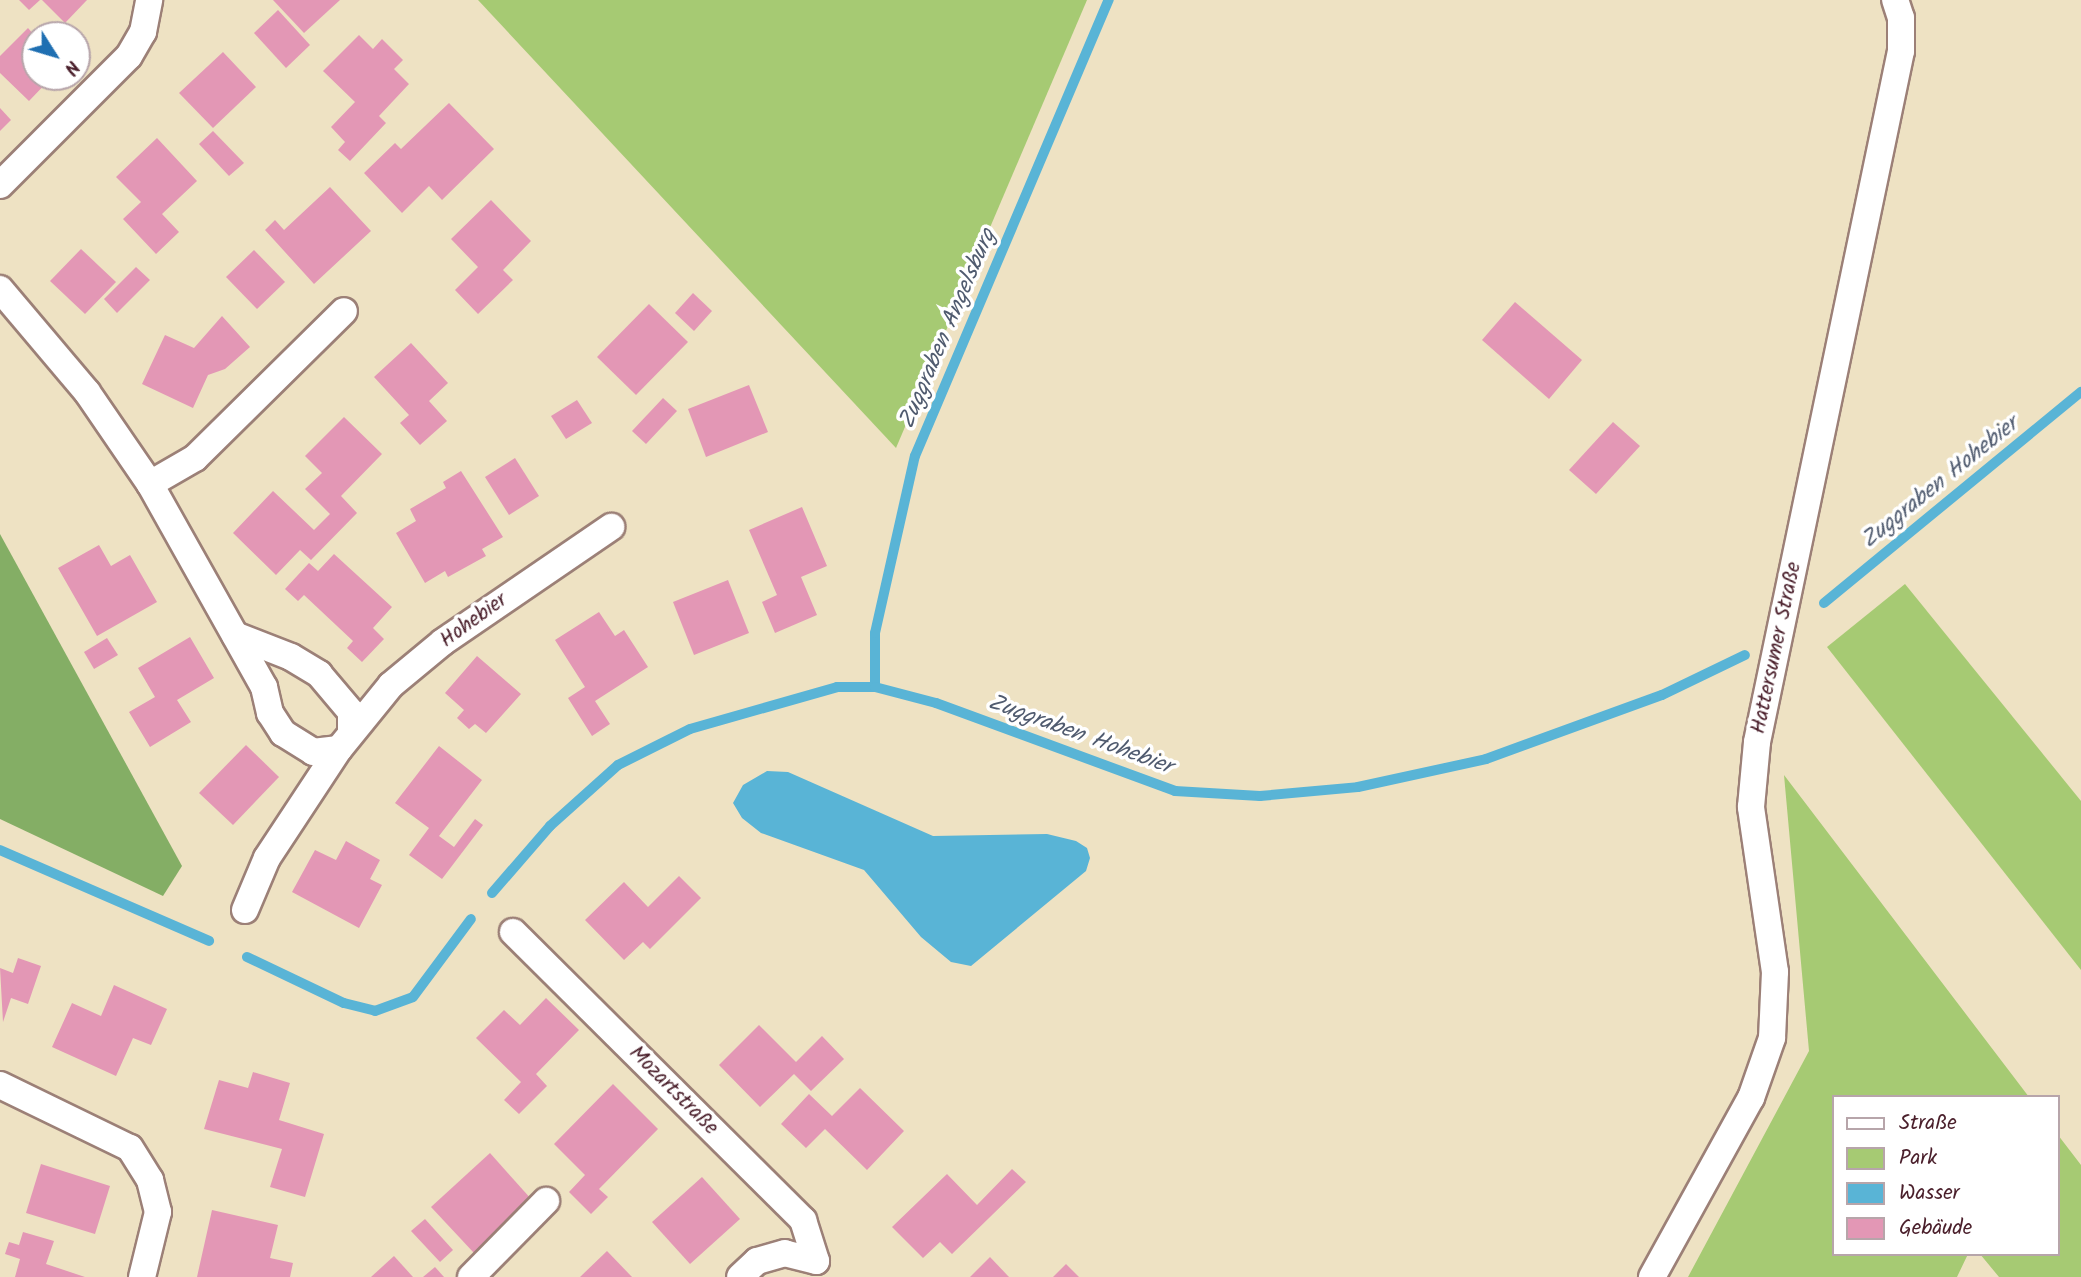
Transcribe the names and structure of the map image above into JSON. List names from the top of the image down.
{
  "streets": {
    "street": ["Hohebier", "Hattersumer Straße", "Mozartstraße"]
  },
  "water": ["Zuggraben Angelsburg", "Zuggraben Hohebier"],
  "legend": [
    "Straße",
    "Park",
    "Wasser",
    "Gebäude"
  ],
  "north": "bottom right"
}
